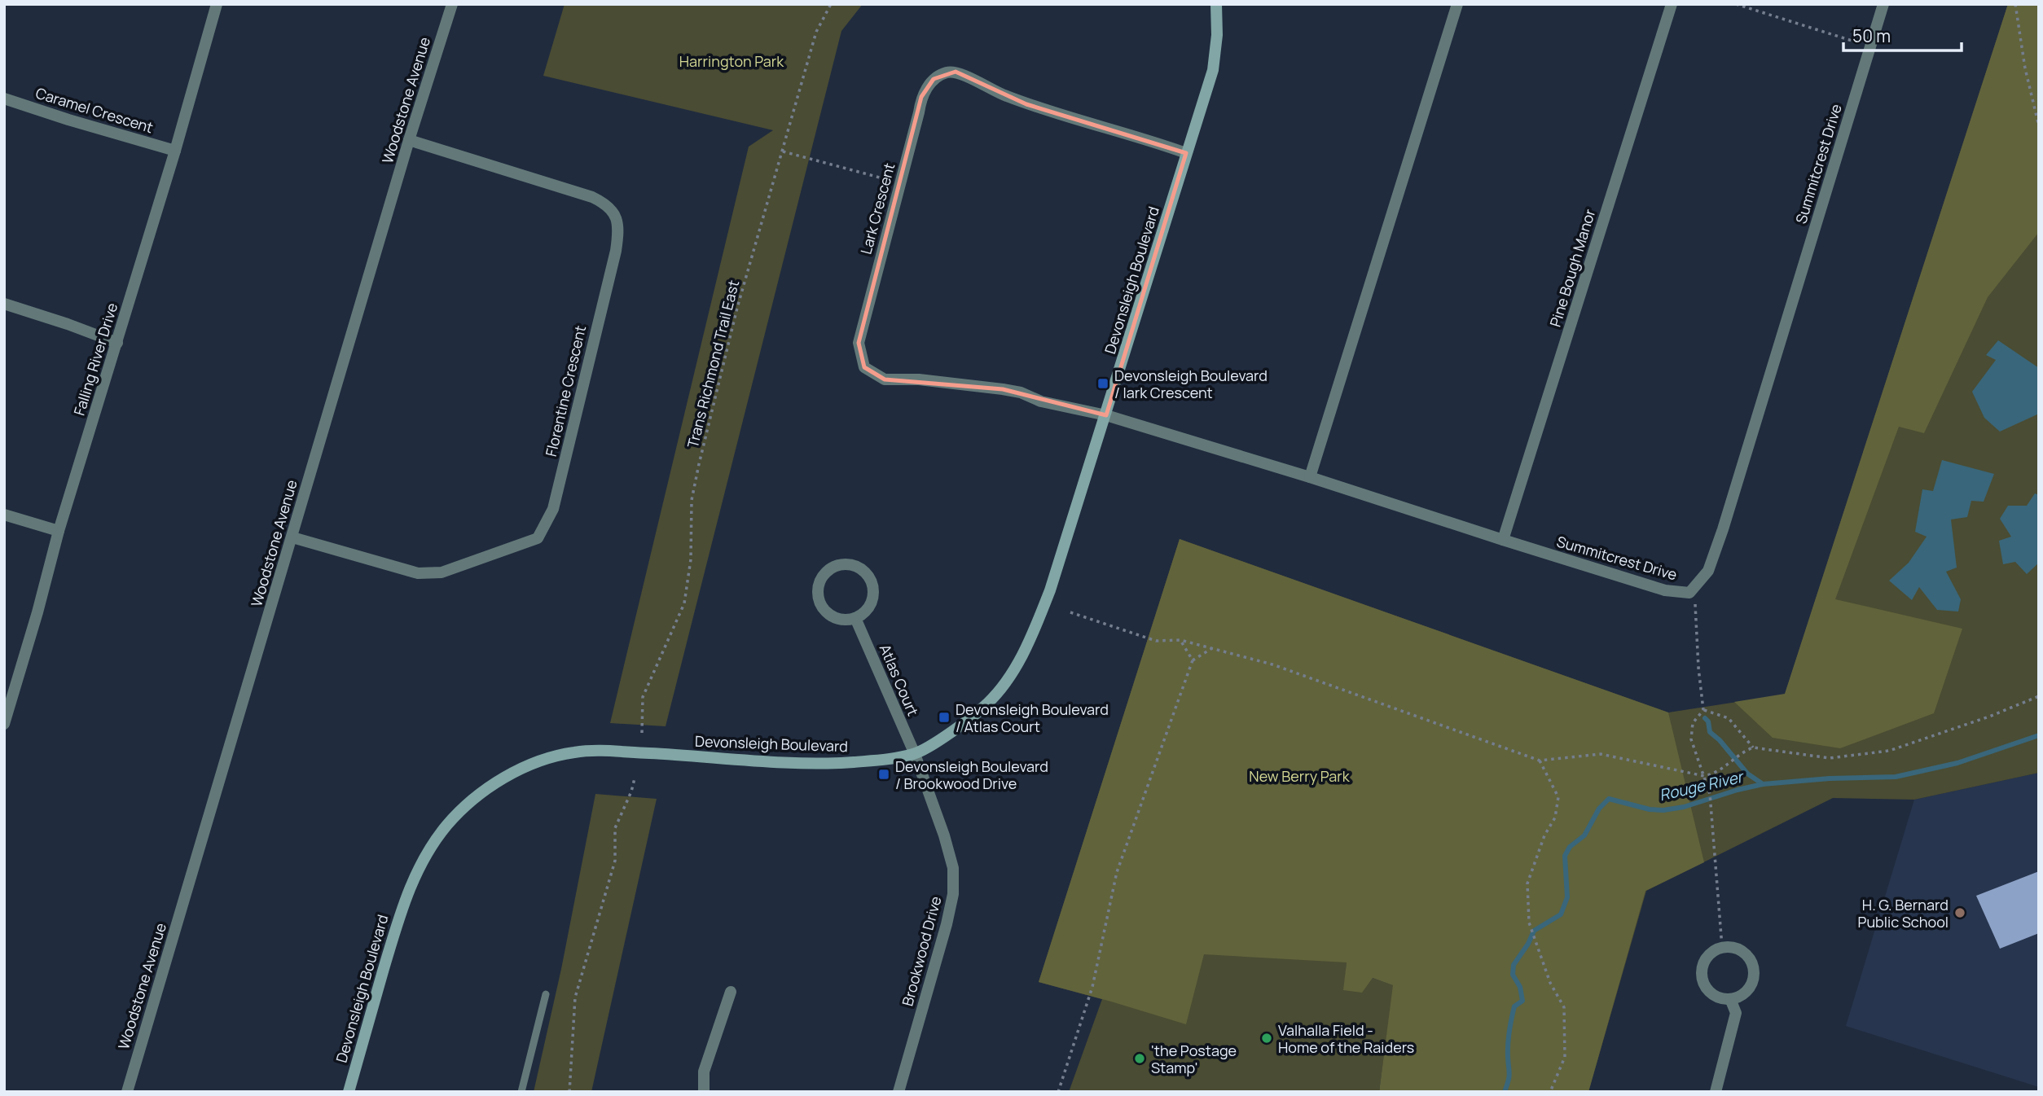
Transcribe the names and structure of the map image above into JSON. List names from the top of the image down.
{
  "streets": {
    "street": [
      "Woodstone Avenue",
      "Caramel Crescent",
      "Summitcrest Drive",
      "Lark Crescent",
      "Pine Bough Manor",
      "Devonsleigh Boulevard",
      "Falling River Drive",
      "Florentine Crescent",
      "Atlas Court",
      "Brookwood Drive"
    ],
    "path": ["Trans Richmond Trail East"]
  },
  "crossings": [
    ["Woodstone Avenue", "Florentine Crescent"],
    ["Caramel Crescent", "Falling River Drive"],
    ["Summitcrest Drive", "Lark Crescent"],
    ["Summitcrest Drive", "Pine Bough Manor"],
    ["Summitcrest Drive", "Devonsleigh Boulevard"],
    ["Lark Crescent", "Devonsleigh Boulevard"],
    ["Devonsleigh Boulevard", "Atlas Court"],
    ["Devonsleigh Boulevard", "Brookwood Drive"],
    ["Atlas Court", "Brookwood Drive"]
  ],
  "water": ["Rouge River"],
  "parks": ["Harrington Park", "New Berry Park"],
  "places": {
    "transit": ["Devonsleigh Boulevard / lark Crescent", "Devonsleigh Boulevard / Atlas Court", "Devonsleigh Boulevard / Brookwood Drive"],
    "other": ["H. G. Bernard Public School", "Valhalla Field - Home of the Raiders", "'the Postage Stamp'"]
  },
  "scale_bar": "50 m"
}
